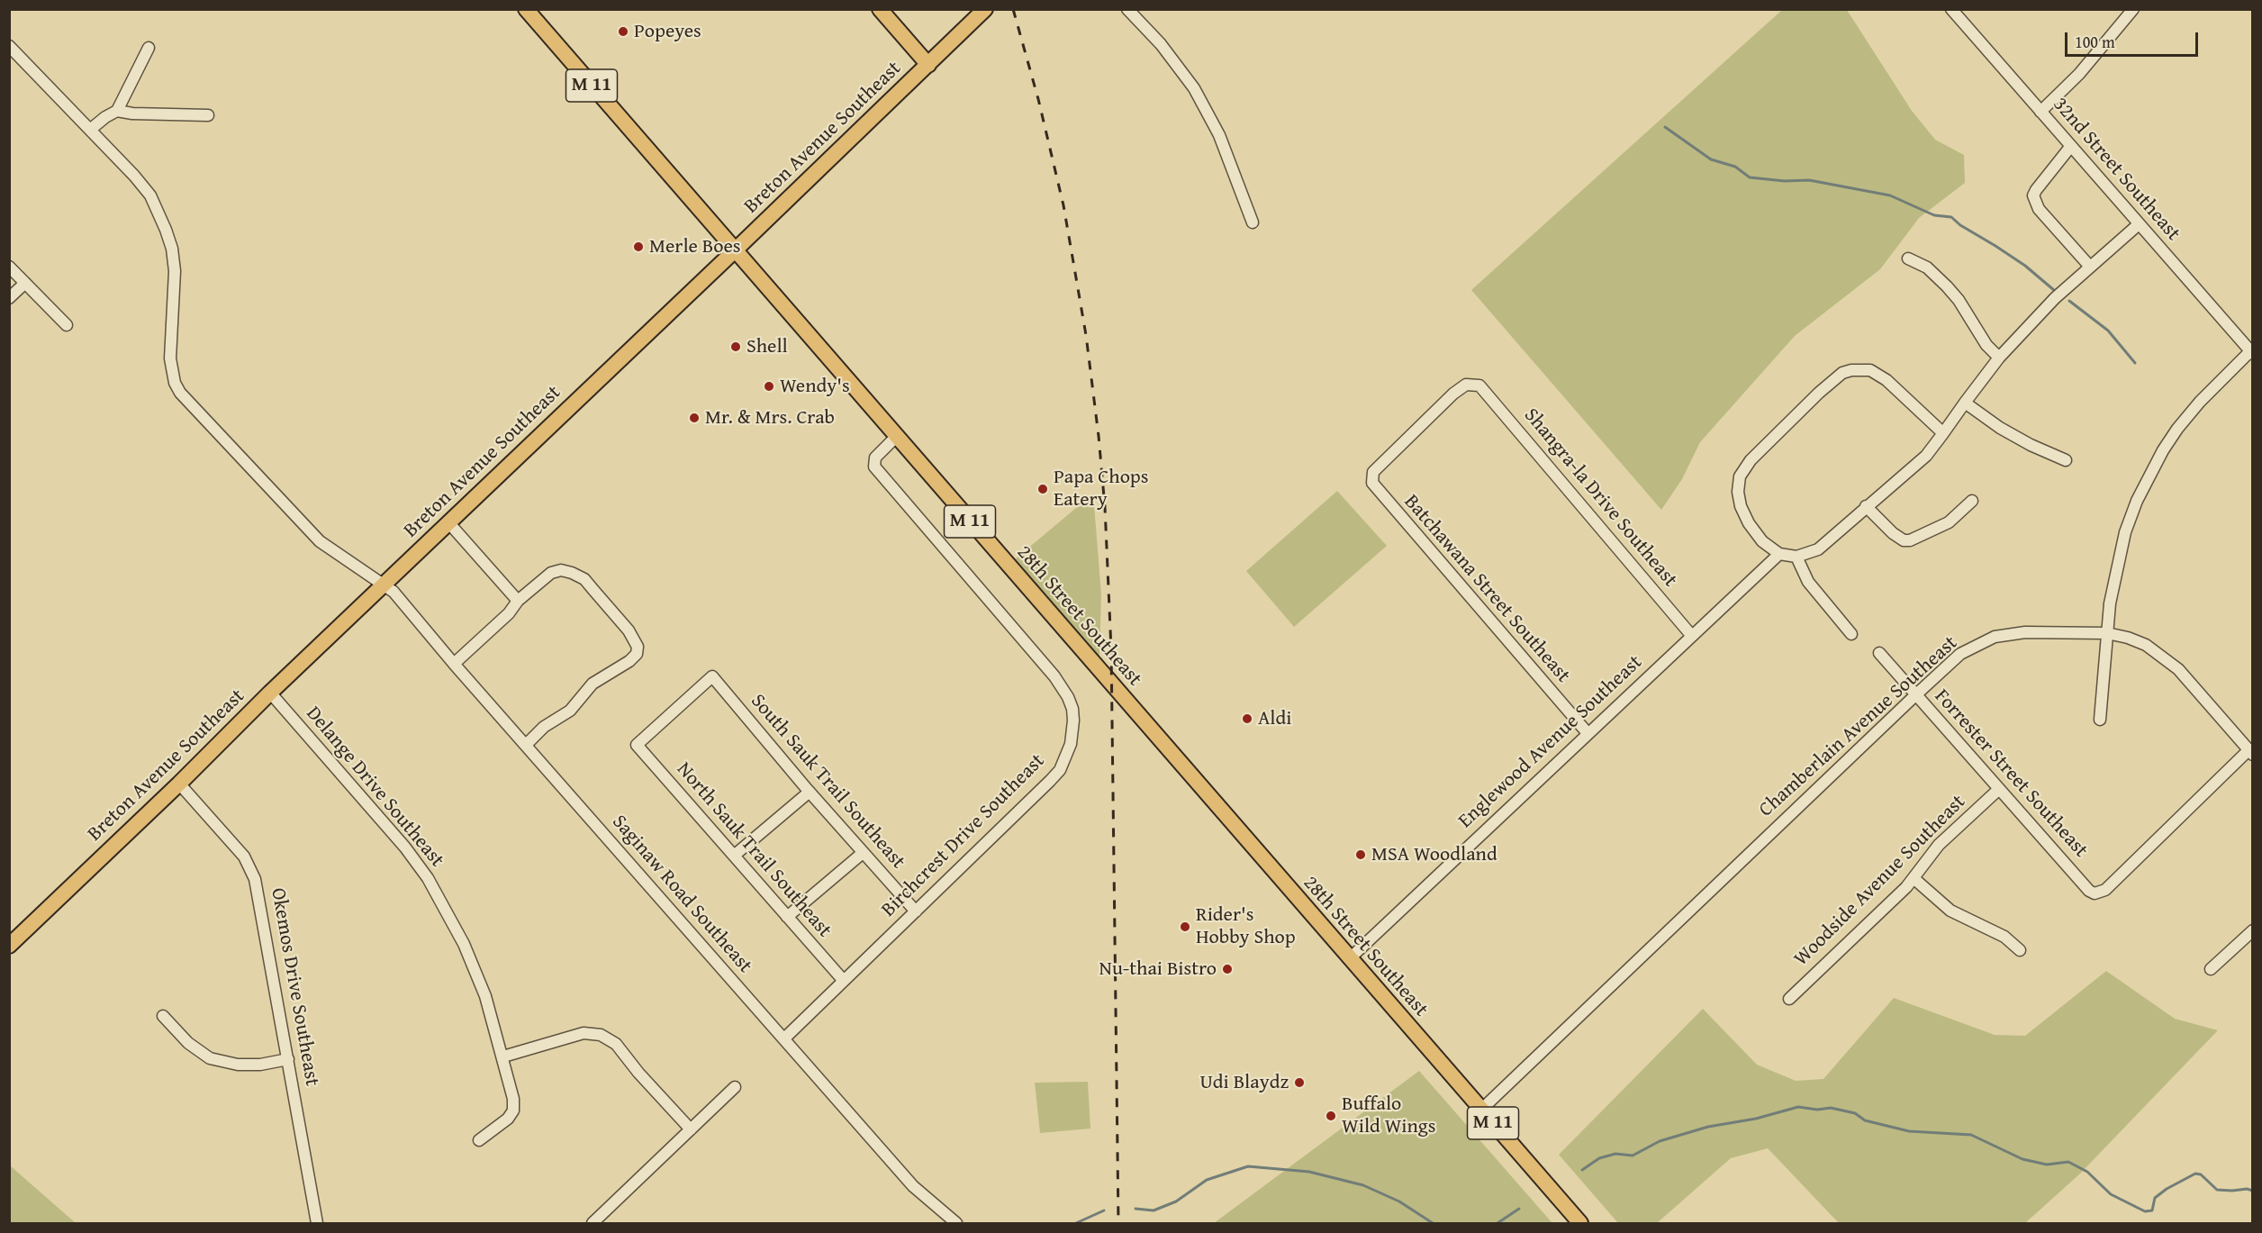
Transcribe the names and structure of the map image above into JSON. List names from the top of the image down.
{
  "streets": {
    "main road": ["M 11", "Breton Avenue Southeast", "28th Street Southeast"],
    "street": [
      "32nd Street Southeast",
      "Shangra-la Drive Southeast",
      "Batchawana Street Southeast",
      "Chamberlain Avenue Southeast",
      "Englewood Avenue Southeast",
      "Forrester Street Southeast",
      "South Sauk Trail Southeast",
      "Delange Drive Southeast",
      "Birchcrest Drive Southeast",
      "North Sauk Trail Southeast",
      "Woodside Avenue Southeast",
      "Saginaw Road Southeast",
      "Okemos Drive Southeast"
    ]
  },
  "crossings": [
    ["Breton Avenue Southeast", "28th Street Southeast"],
    ["Breton Avenue Southeast", "Delange Drive Southeast"],
    ["Breton Avenue Southeast", "Saginaw Road Southeast"],
    ["Breton Avenue Southeast", "Okemos Drive Southeast"],
    ["Shangra-la Drive Southeast", "Batchawana Street Southeast"],
    ["Shangra-la Drive Southeast", "Englewood Avenue Southeast"],
    ["Batchawana Street Southeast", "Englewood Avenue Southeast"],
    ["28th Street Southeast", "Chamberlain Avenue Southeast"],
    ["28th Street Southeast", "Englewood Avenue Southeast"],
    ["28th Street Southeast", "Birchcrest Drive Southeast"],
    ["Chamberlain Avenue Southeast", "Forrester Street Southeast"],
    ["Forrester Street Southeast", "Woodside Avenue Southeast"],
    ["South Sauk Trail Southeast", "Birchcrest Drive Southeast"],
    ["South Sauk Trail Southeast", "North Sauk Trail Southeast"],
    ["Birchcrest Drive Southeast", "North Sauk Trail Southeast"],
    ["Birchcrest Drive Southeast", "Saginaw Road Southeast"]
  ],
  "places": [
    "Popeyes",
    "Merle Boes",
    "Shell",
    "Wendy's",
    "Mr. & Mrs. Crab",
    "Papa Chops Eatery",
    "Aldi",
    "MSA Woodland",
    "Rider's Hobby Shop",
    "Nu-thai Bistro",
    "Udi Blaydz",
    "Buffalo Wild Wings"
  ],
  "scale_bar": "100 m"
}
